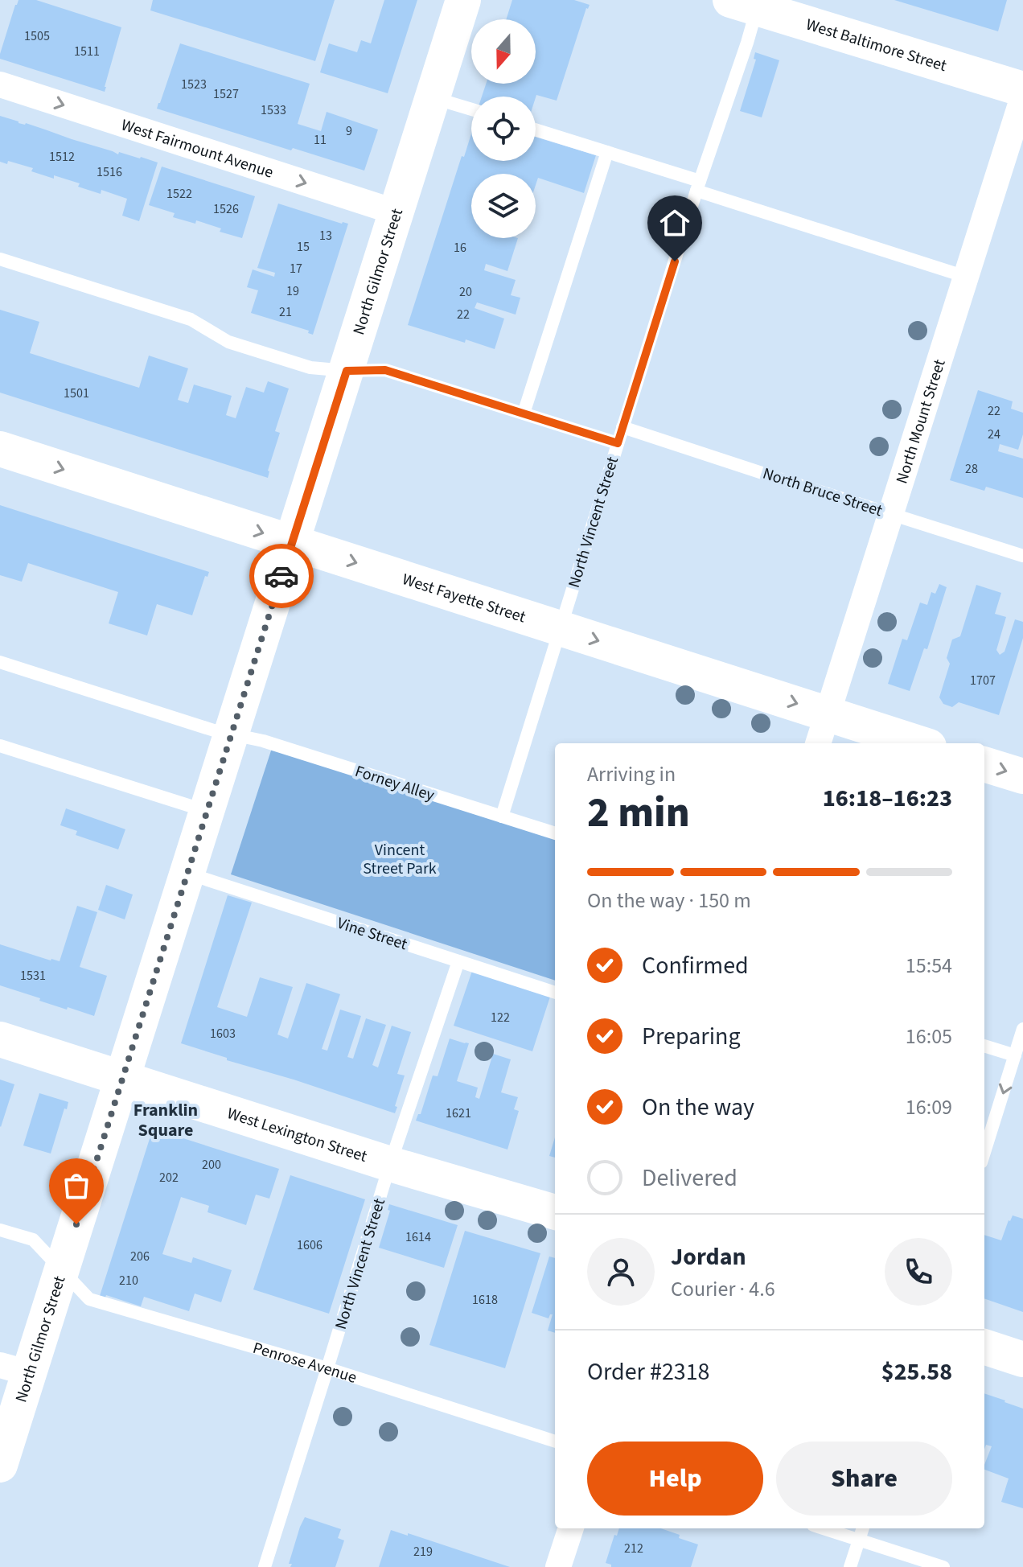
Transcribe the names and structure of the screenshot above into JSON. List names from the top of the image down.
{
  "streets": {
    "street": [
      "West Baltimore Street",
      "West Fairmount Avenue",
      "North Gilmor Street",
      "North Mount Street",
      "West Fayette Street",
      "West Lexington Street"
    ],
    "lane": [
      "North Bruce Street",
      "North Vincent Street",
      "Forney Alley",
      "Vine Street",
      "Penrose Avenue"
    ]
  },
  "crossings": [
    ["West Baltimore Street", "North Vincent Street"],
    ["West Fairmount Avenue", "North Gilmor Street"],
    ["North Gilmor Street", "West Fayette Street"],
    ["North Gilmor Street", "Forney Alley"],
    ["North Gilmor Street", "Vine Street"],
    ["North Gilmor Street", "West Lexington Street"],
    ["North Gilmor Street", "Penrose Avenue"],
    ["North Mount Street", "North Bruce Street"],
    ["North Mount Street", "West Fayette Street"],
    ["North Bruce Street", "North Vincent Street"],
    ["North Vincent Street", "West Fayette Street"],
    ["North Vincent Street", "Forney Alley"],
    ["North Vincent Street", "Vine Street"],
    ["North Vincent Street", "West Lexington Street"],
    ["North Vincent Street", "Penrose Avenue"]
  ],
  "one_way": ["West Fairmount Avenue", "West Fayette Street"],
  "districts": ["Franklin Square"],
  "parks": ["Vincent Street Park"],
  "house_numbers": [
    "1505",
    "1511",
    "1523",
    "1527",
    "1533",
    "9",
    "11",
    "1512",
    "1516",
    "1522",
    "1526",
    "13",
    "15",
    "16",
    "17",
    "19",
    "20",
    "21",
    "22",
    "1501",
    "22",
    "24",
    "28",
    "1707",
    "1531",
    "122",
    "1603",
    "1621",
    "200",
    "202",
    "1614",
    "1606",
    "206",
    "210",
    "1618",
    "212",
    "219"
  ],
  "north": "bottom",
  "page": {
    "heading": ["2 min", "Arriving in", "16:18–16:23"],
    "panel": [
      "Jordan",
      "Courier · 4.6",
      "Order #2318",
      "$25.58"
    ],
    "bar": "On the way · 150 m",
    "list": [
      ["Confirmed", "15:54"],
      ["Preparing", "16:05"],
      ["On the way", "16:09"],
      "Delivered"
    ],
    "buttons": ["Help", "Share"]
  }
}
